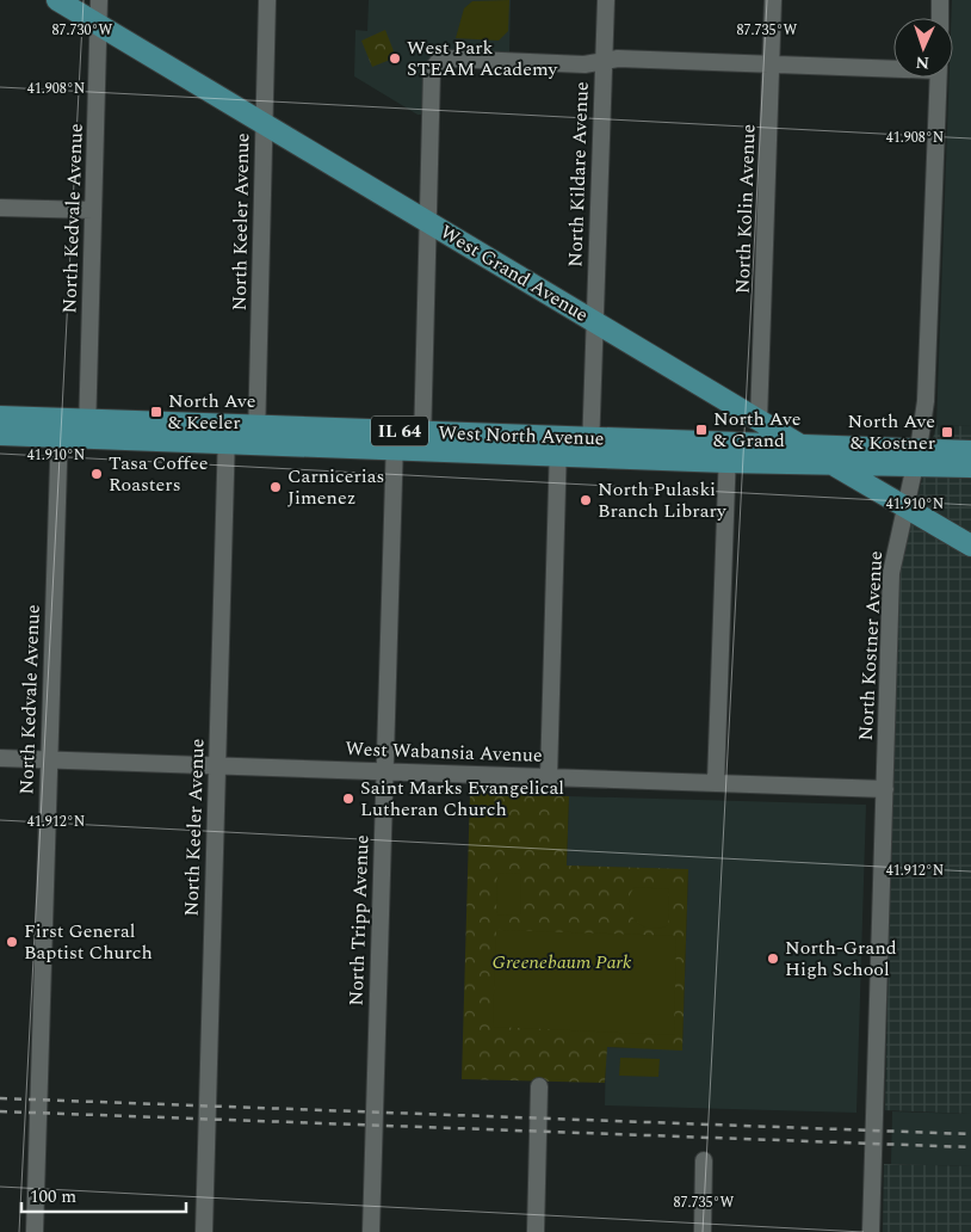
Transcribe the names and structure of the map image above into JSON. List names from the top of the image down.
{
  "streets": {
    "main road": ["West Grand Avenue", "IL 64", "West North Avenue"],
    "street": [
      "North Kildare Avenue",
      "North Kolin Avenue",
      "North Kedvale Avenue",
      "North Keeler Avenue",
      "North Kostner Avenue",
      "West Wabansia Avenue",
      "North Tripp Avenue"
    ]
  },
  "crossings": [
    ["North Kildare Avenue", "West Grand Avenue"],
    ["North Kildare Avenue", "West North Avenue"],
    ["North Kolin Avenue", "West Grand Avenue"],
    ["North Kedvale Avenue", "West Grand Avenue"],
    ["North Kedvale Avenue", "West North Avenue"],
    ["North Kedvale Avenue", "West Wabansia Avenue"],
    ["North Keeler Avenue", "West Grand Avenue"],
    ["North Keeler Avenue", "West North Avenue"],
    ["North Keeler Avenue", "West Wabansia Avenue"],
    ["West Grand Avenue", "West North Avenue"],
    ["West Grand Avenue", "North Kostner Avenue"],
    ["West North Avenue", "North Kostner Avenue"],
    ["West North Avenue", "North Tripp Avenue"],
    ["North Kostner Avenue", "West Wabansia Avenue"],
    ["West Wabansia Avenue", "North Tripp Avenue"]
  ],
  "parks": ["Greenebaum Park"],
  "places": {
    "other": [
      "West Park STEAM Academy",
      "Tasa Coffee Roasters",
      "Carnicerias Jimenez",
      "North Pulaski Branch Library",
      "Saint Marks Evangelical Lutheran Church",
      "First General Baptist Church",
      "North-Grand High School"
    ],
    "transit": ["North Ave & Keeler", "North Ave & Grand", "North Ave & Kostner"]
  },
  "scale_bar": "100 m",
  "north": "bottom",
  "coordinates": [
    "87.730°W",
    "87.735°W",
    "41.908°N",
    "41.910°N",
    "41.912°N"
  ]
}
